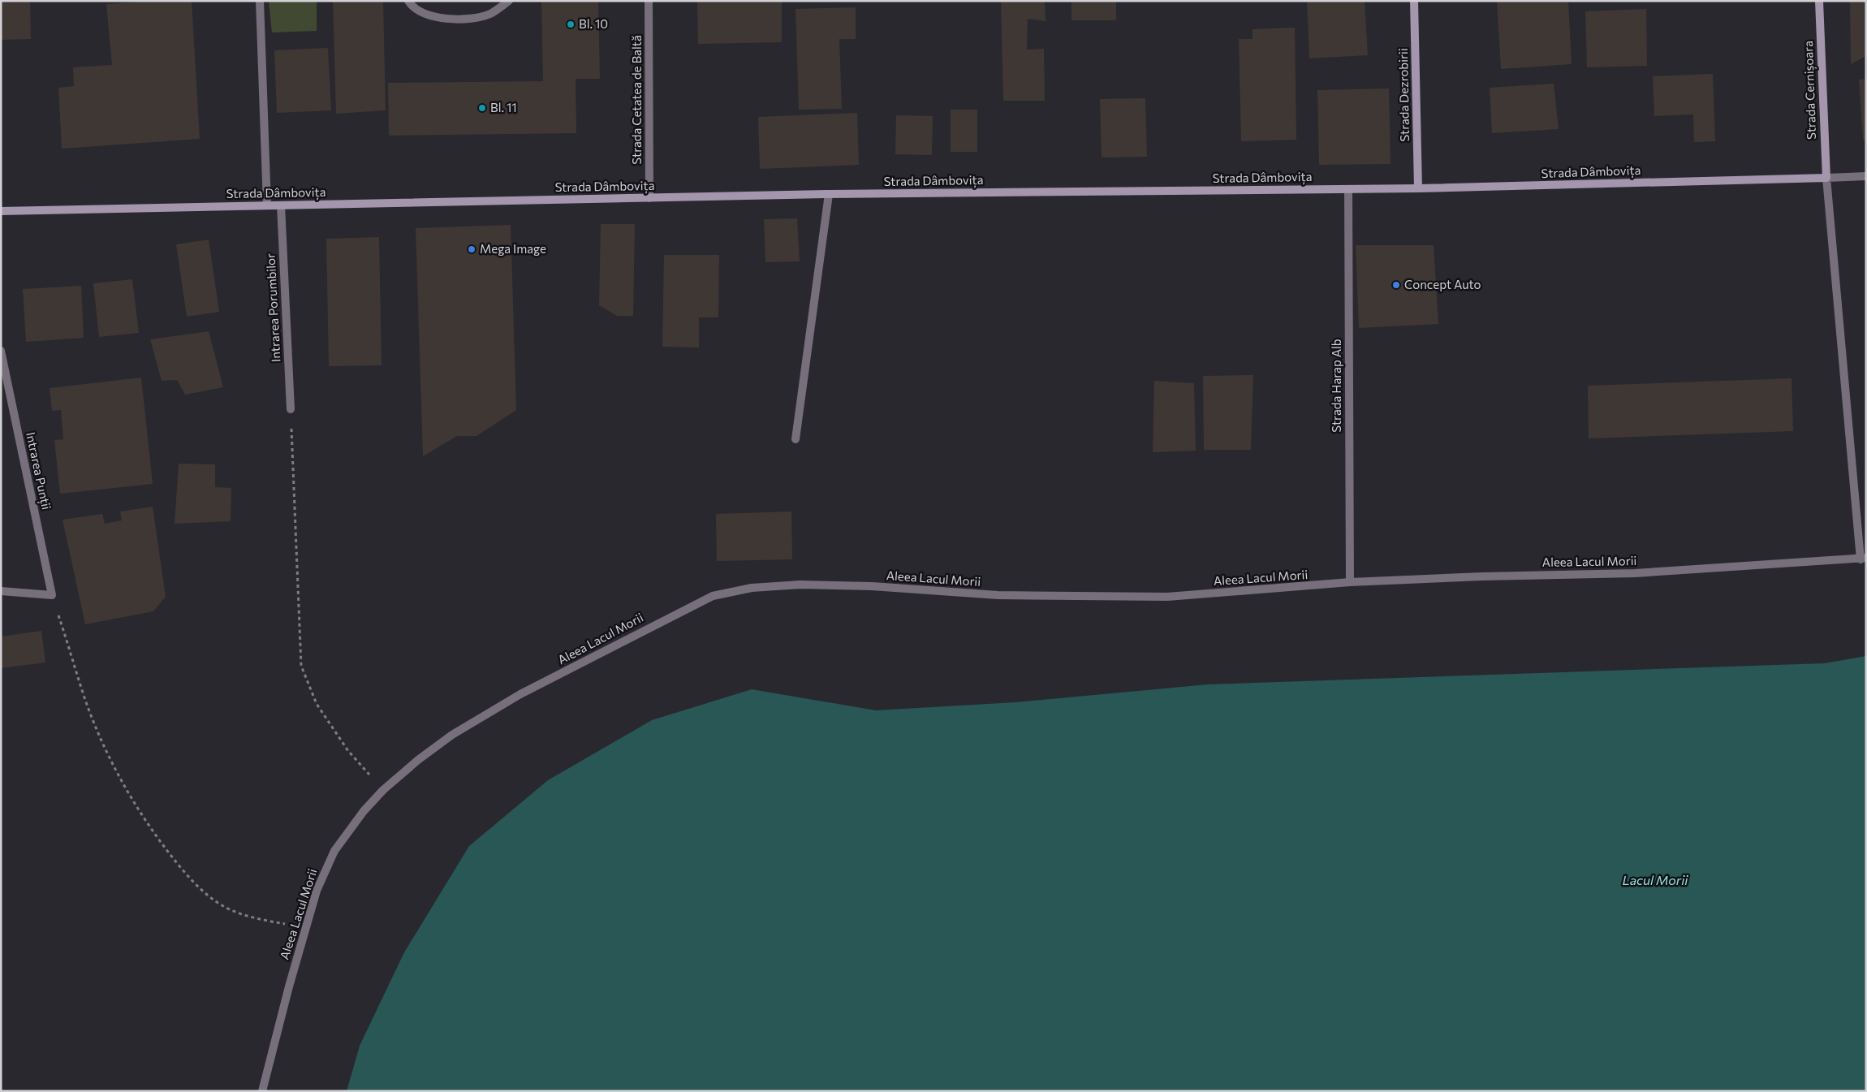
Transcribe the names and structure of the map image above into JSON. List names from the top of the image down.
{
  "streets": {
    "street": [
      "Strada Cernișoara",
      "Strada Dezrobirii",
      "Strada Cetatea de Baltă",
      "Strada Dâmbovița",
      "Intrarea Porumbilor",
      "Strada Harap Alb",
      "Intrarea Punții",
      "Aleea Lacul Morii"
    ]
  },
  "crossings": [
    ["Strada Cernișoara", "Strada Dâmbovița"],
    ["Strada Dezrobirii", "Strada Dâmbovița"],
    ["Strada Cetatea de Baltă", "Strada Dâmbovița"],
    ["Strada Dâmbovița", "Intrarea Porumbilor"],
    ["Strada Dâmbovița", "Strada Harap Alb"],
    ["Strada Harap Alb", "Aleea Lacul Morii"]
  ],
  "water": ["Lacul Morii"],
  "places": [
    "Bl. 10",
    "Bl. 11",
    "Mega Image",
    "Concept Auto"
  ]
}
